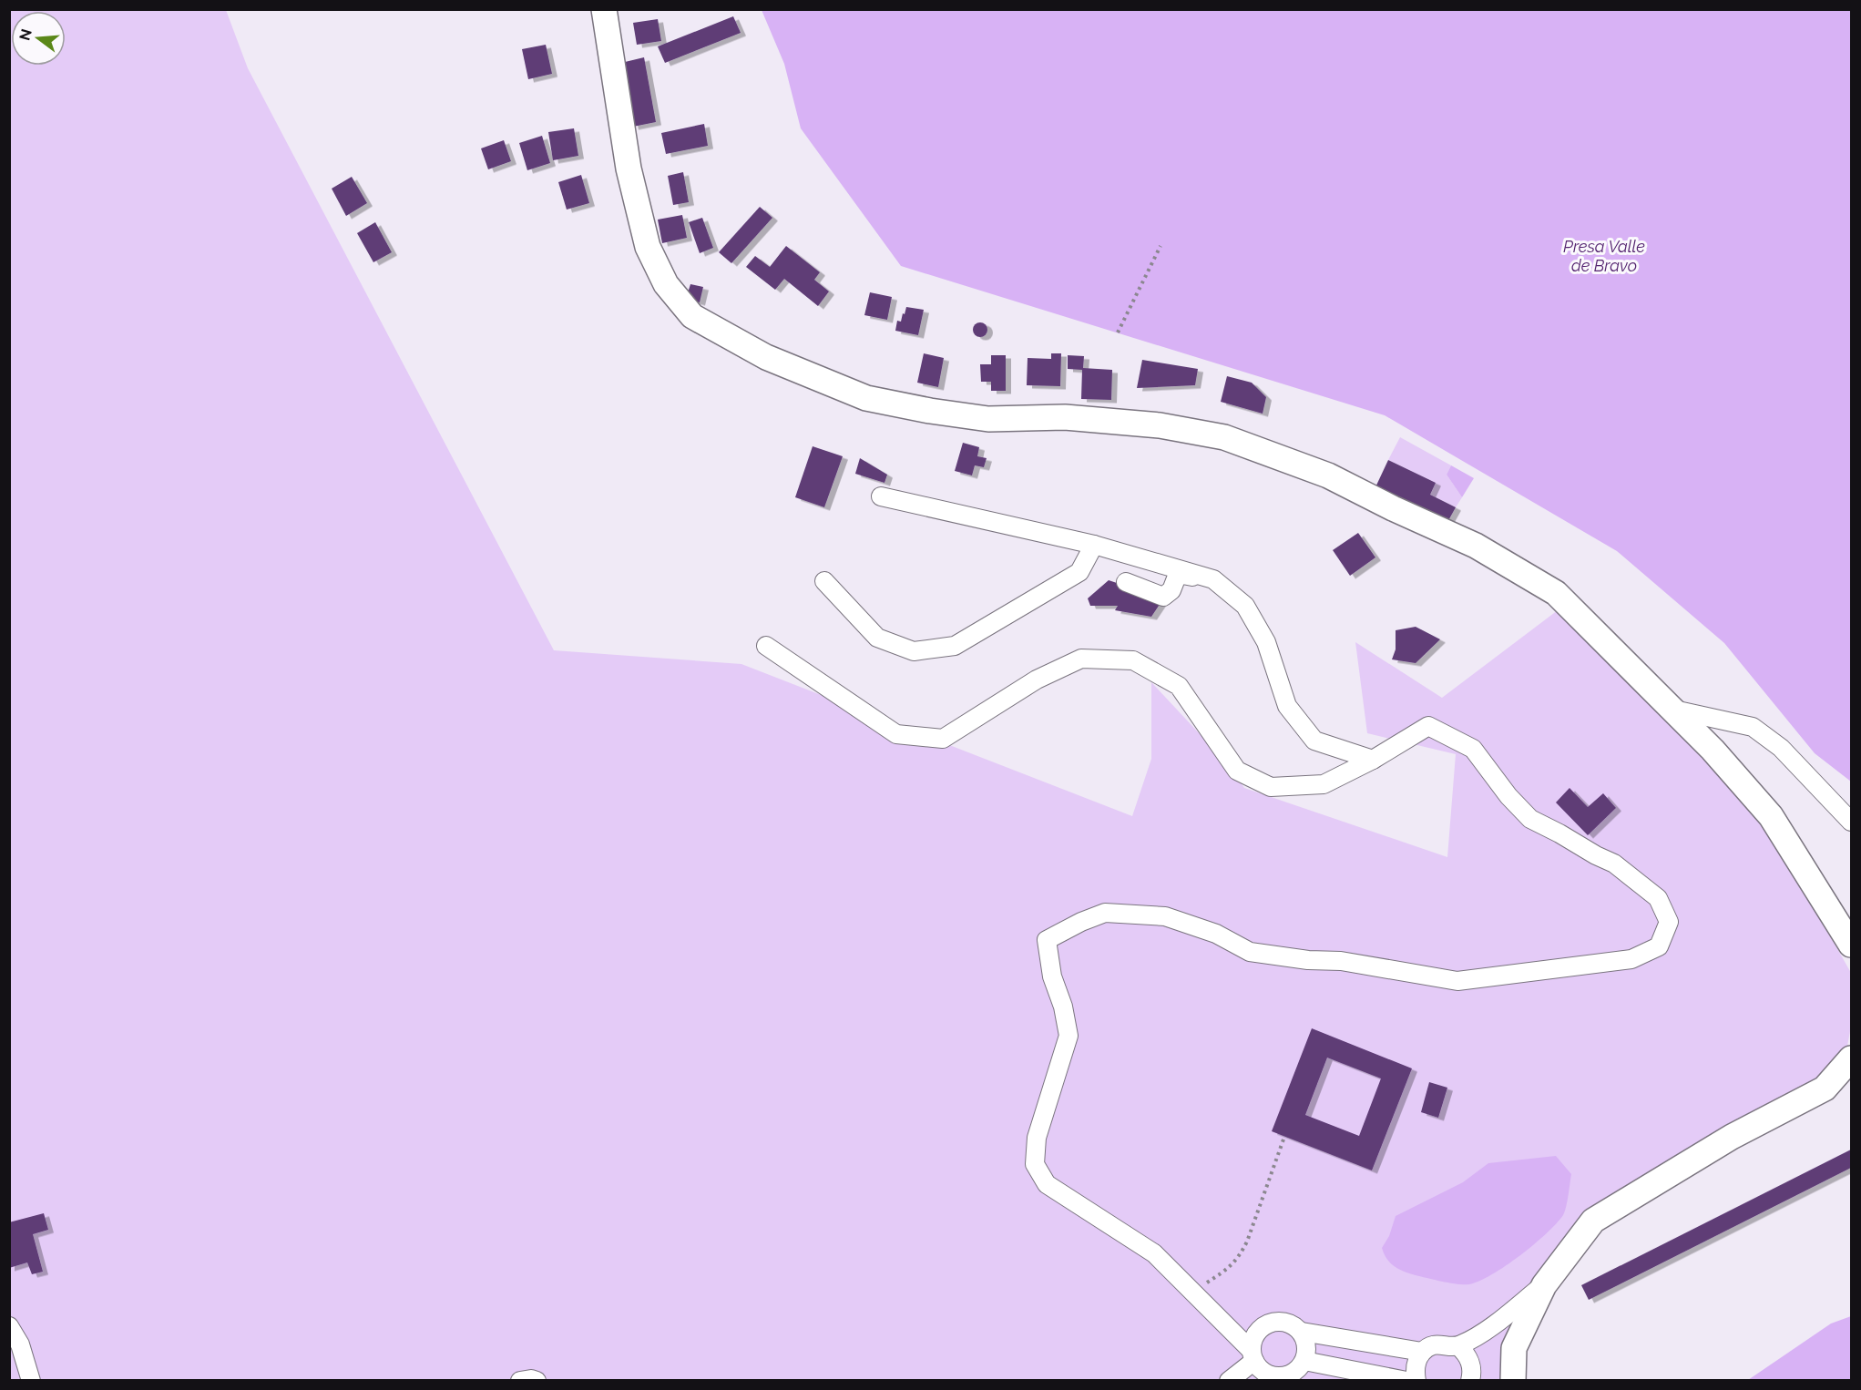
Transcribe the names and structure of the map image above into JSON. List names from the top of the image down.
{
  "water": ["Presa Valle de Bravo"],
  "north": "left"
}
